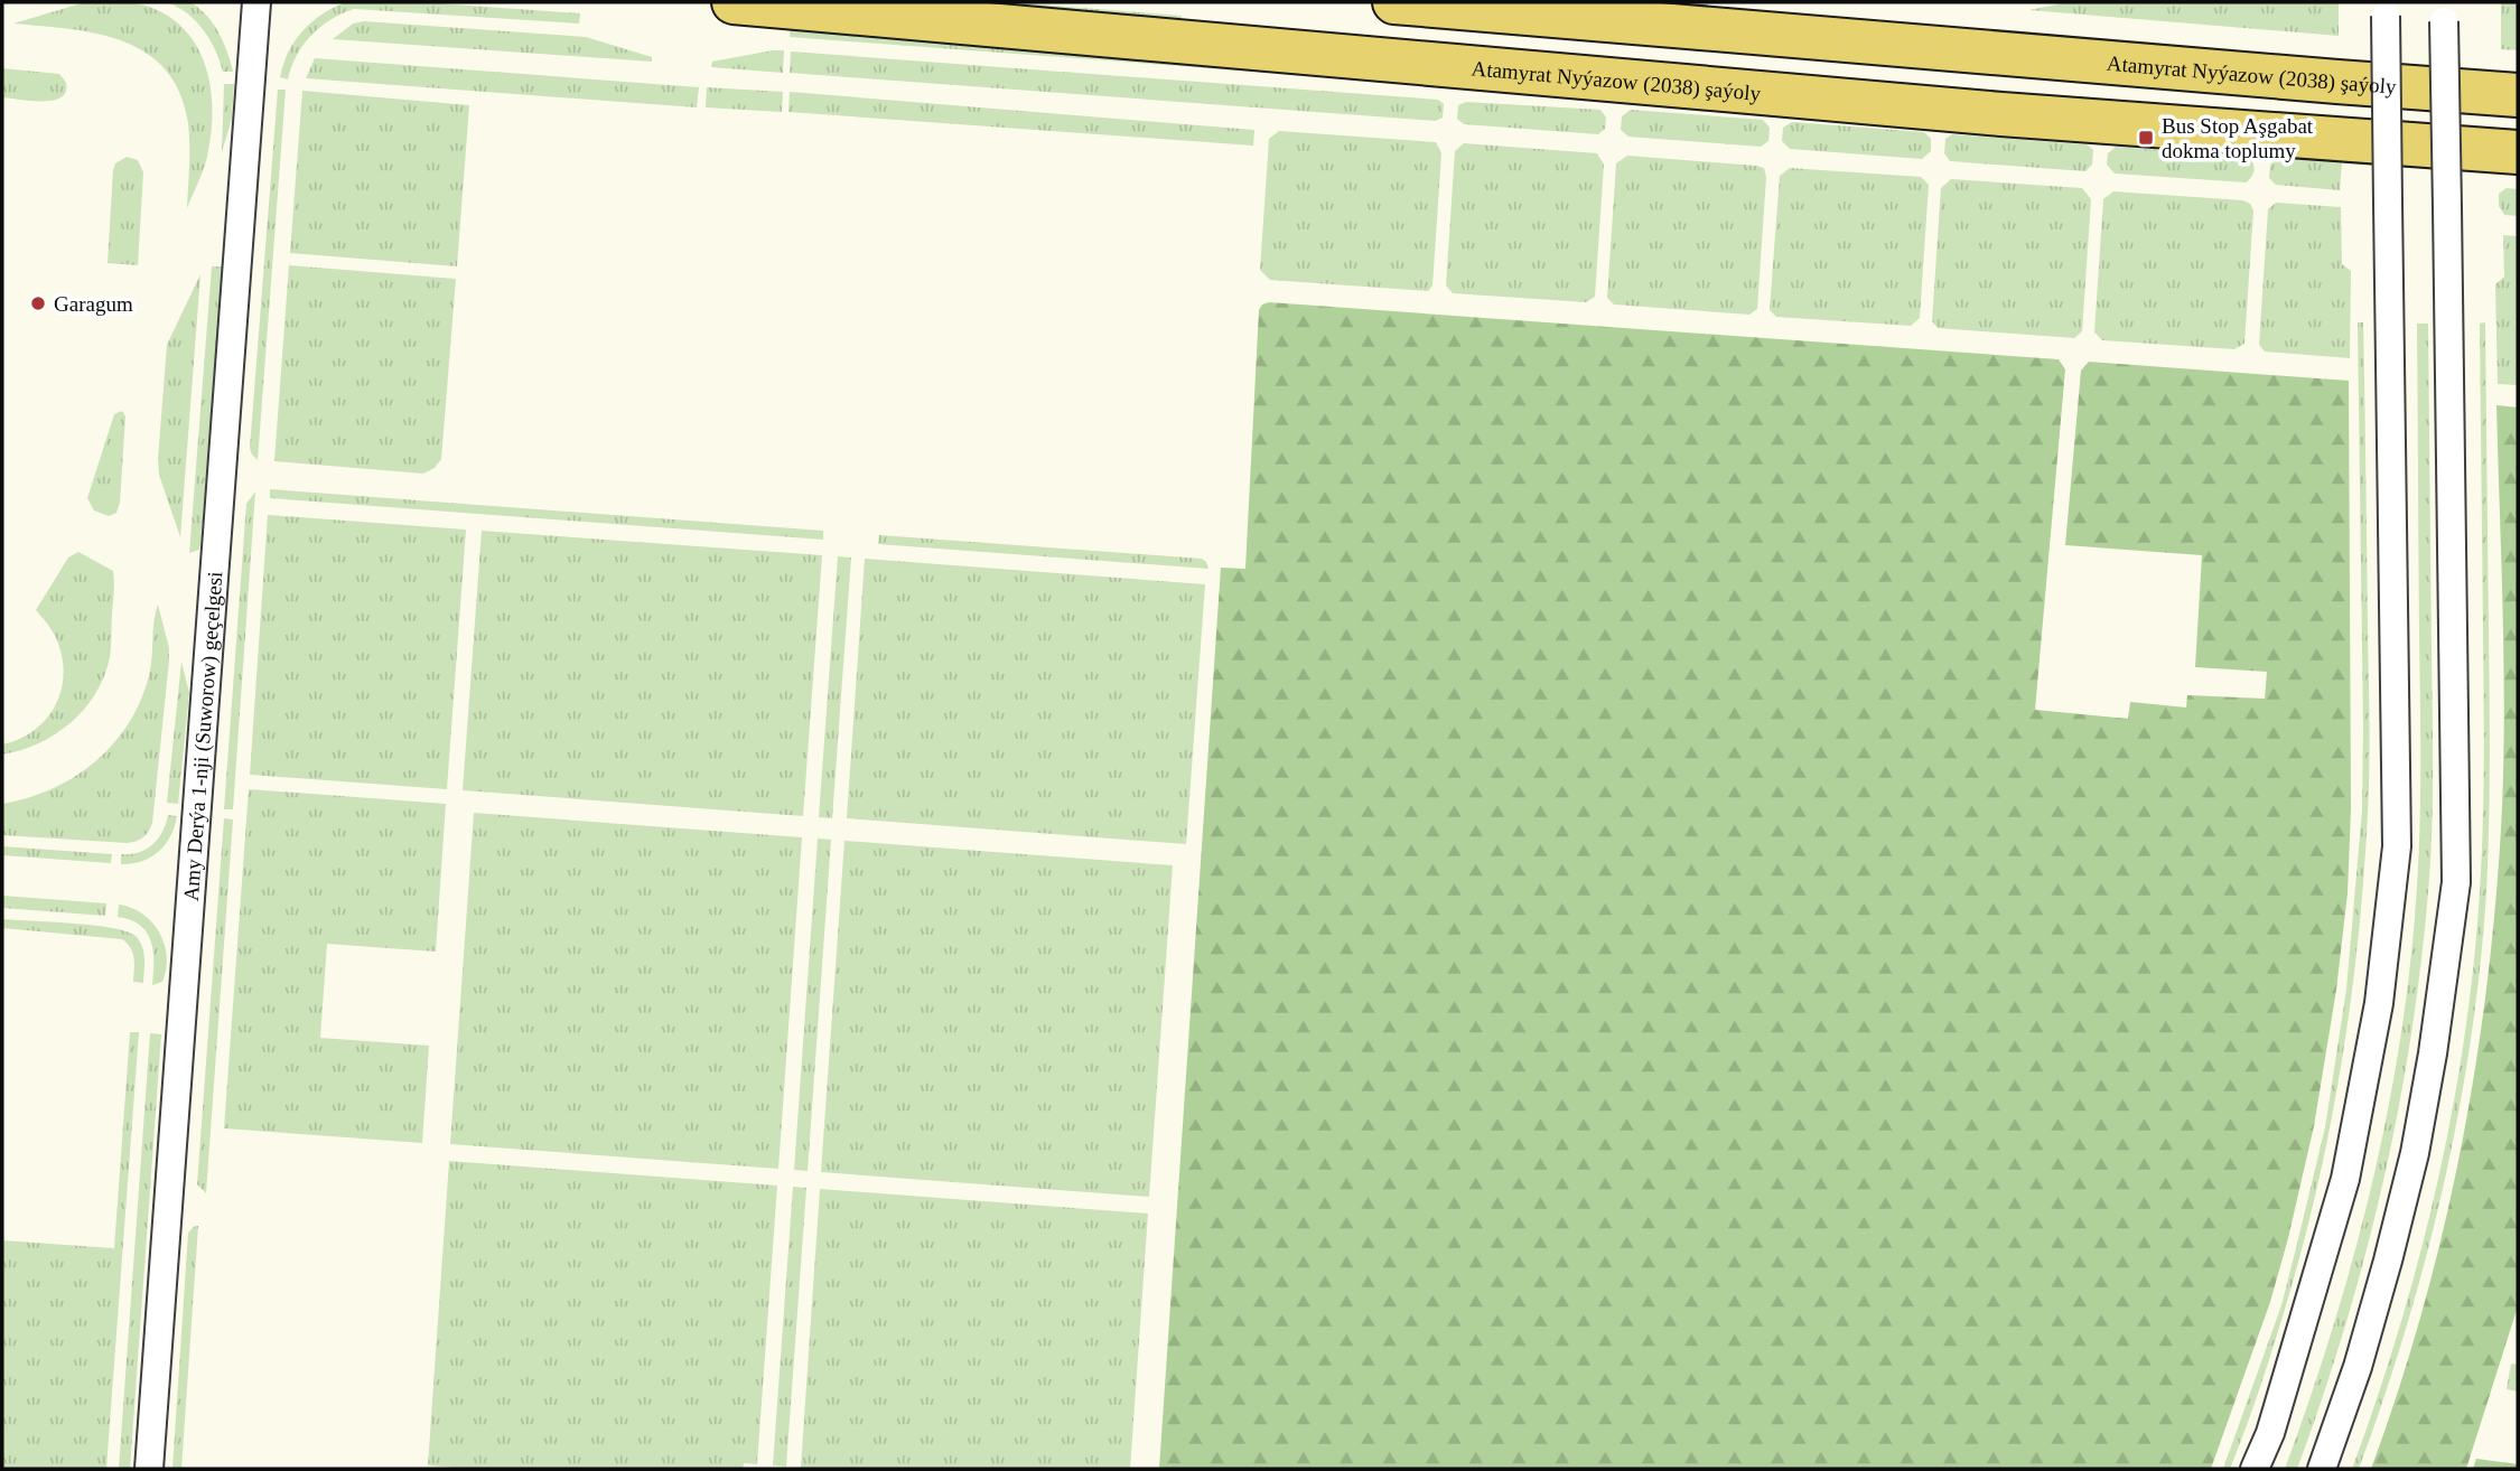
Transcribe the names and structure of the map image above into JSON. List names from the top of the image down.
{
  "streets": {
    "main road": ["Atamyrat Nyýazow (2038) şaýoly"],
    "street": ["Amy Derýa 1-nji (Suworow) geçelgesi"]
  },
  "places": {
    "transit": ["Bus Stop Aşgabat dokma toplumy"],
    "other": ["Garagum"]
  }
}
